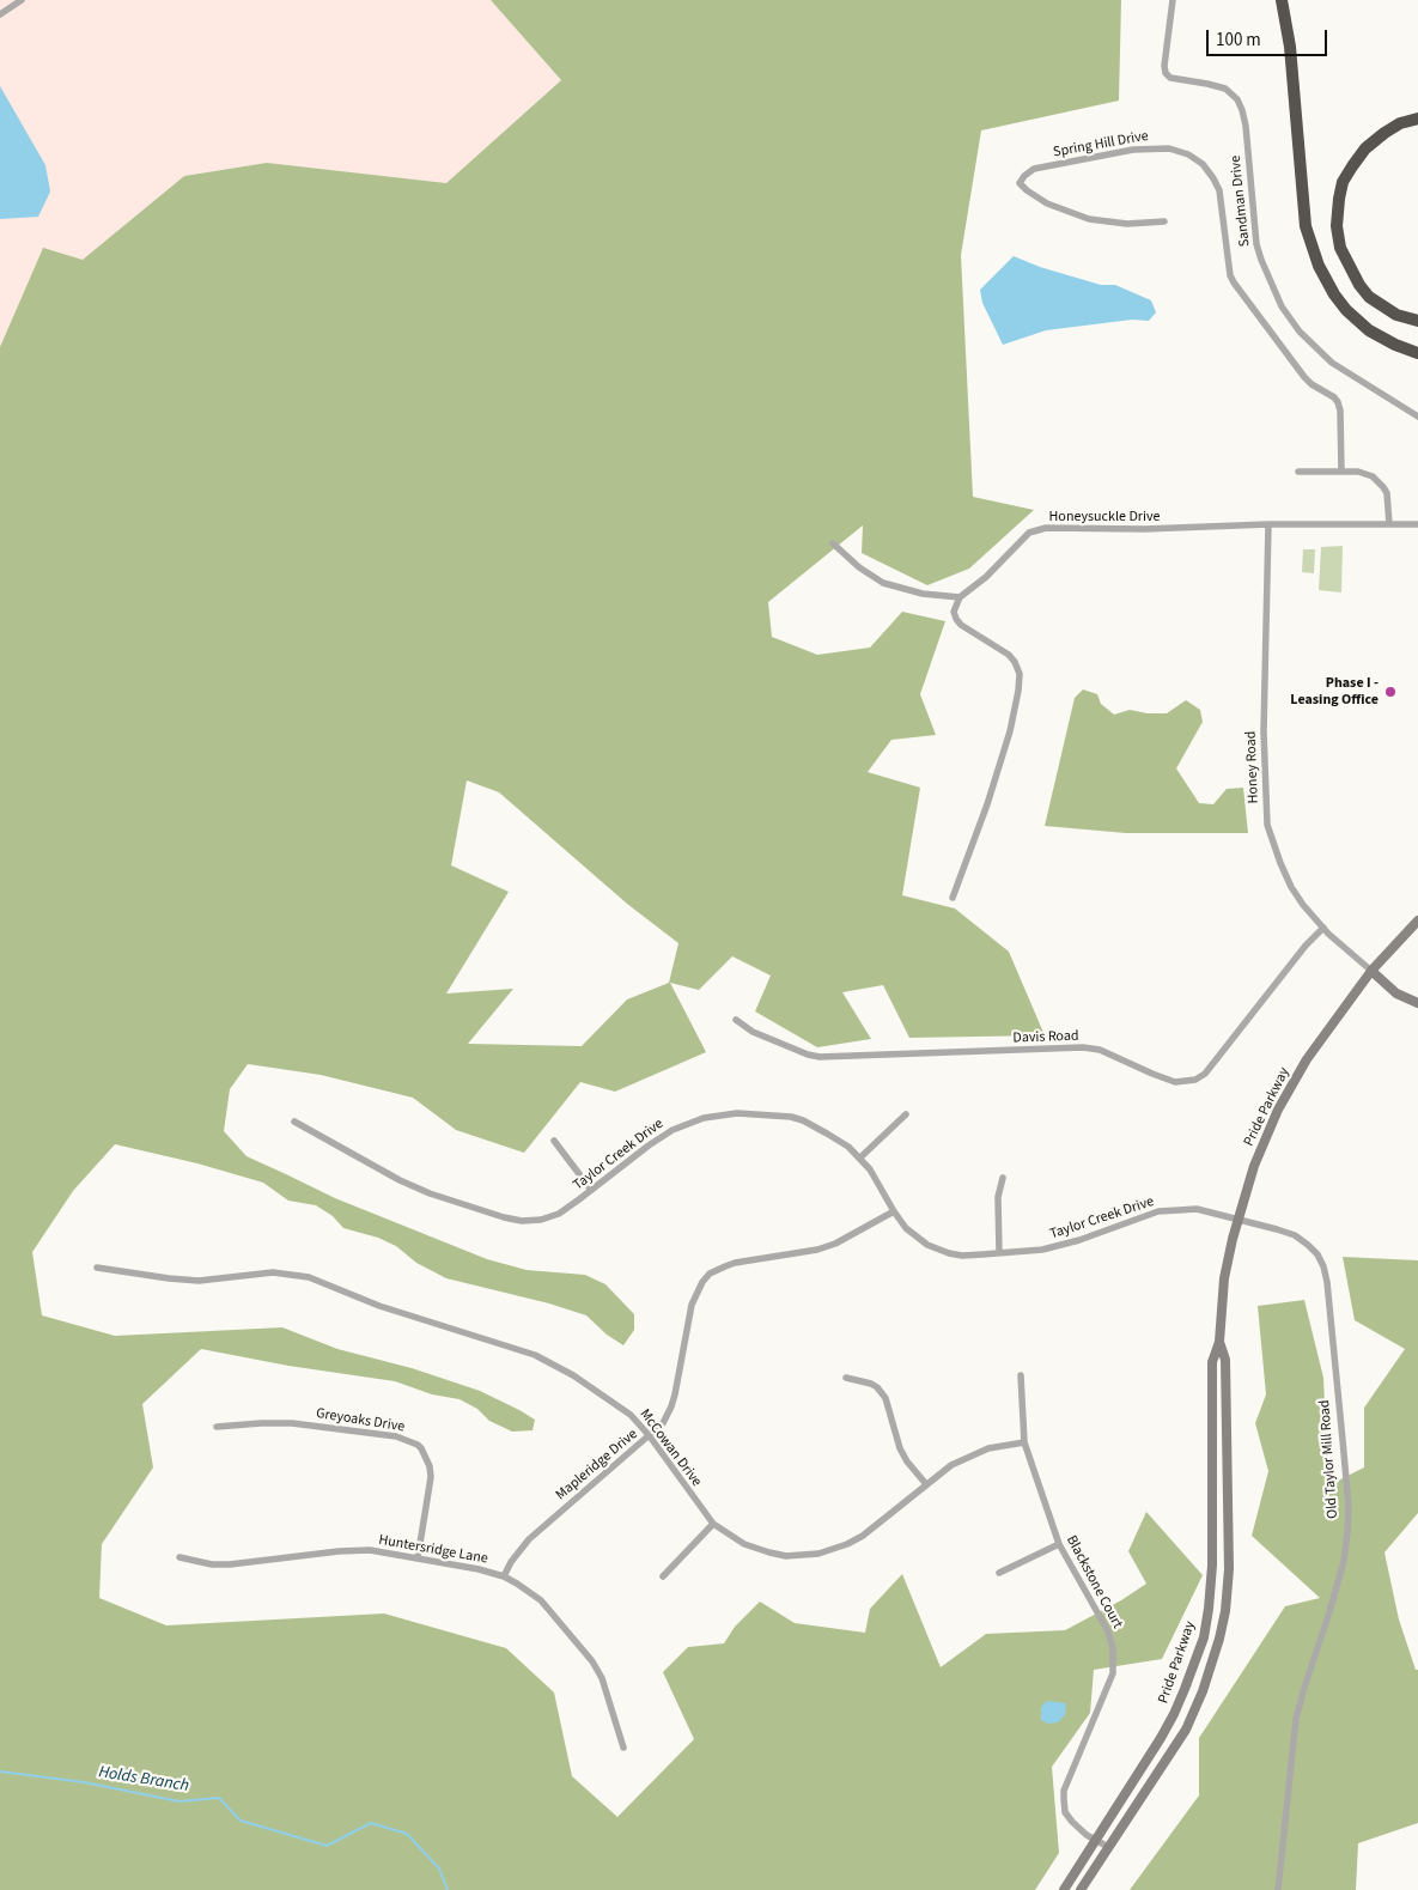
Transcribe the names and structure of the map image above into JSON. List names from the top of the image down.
{
  "streets": {
    "main road": ["Pride Parkway"],
    "street": [
      "Spring Hill Drive",
      "Sandman Drive",
      "Honeysuckle Drive",
      "Honey Road",
      "Davis Road",
      "Taylor Creek Drive",
      "Greyoaks Drive",
      "McCowan Drive",
      "Old Taylor Mill Road",
      "Mapleridge Drive",
      "Huntersridge Lane",
      "Blackstone Court"
    ]
  },
  "crossings": [
    ["Honeysuckle Drive", "Honey Road"],
    ["Honey Road", "Davis Road"],
    ["Honey Road", "Pride Parkway"],
    ["Pride Parkway", "Taylor Creek Drive"],
    ["Pride Parkway", "Old Taylor Mill Road"],
    ["Pride Parkway", "Blackstone Court"],
    ["Taylor Creek Drive", "Old Taylor Mill Road"],
    ["Taylor Creek Drive", "Mapleridge Drive"],
    ["Greyoaks Drive", "Huntersridge Lane"],
    ["McCowan Drive", "Mapleridge Drive"],
    ["McCowan Drive", "Blackstone Court"],
    ["Mapleridge Drive", "Huntersridge Lane"]
  ],
  "water": ["Holds Branch"],
  "places": ["Phase I - Leasing Office"],
  "scale_bar": "100 m"
}
